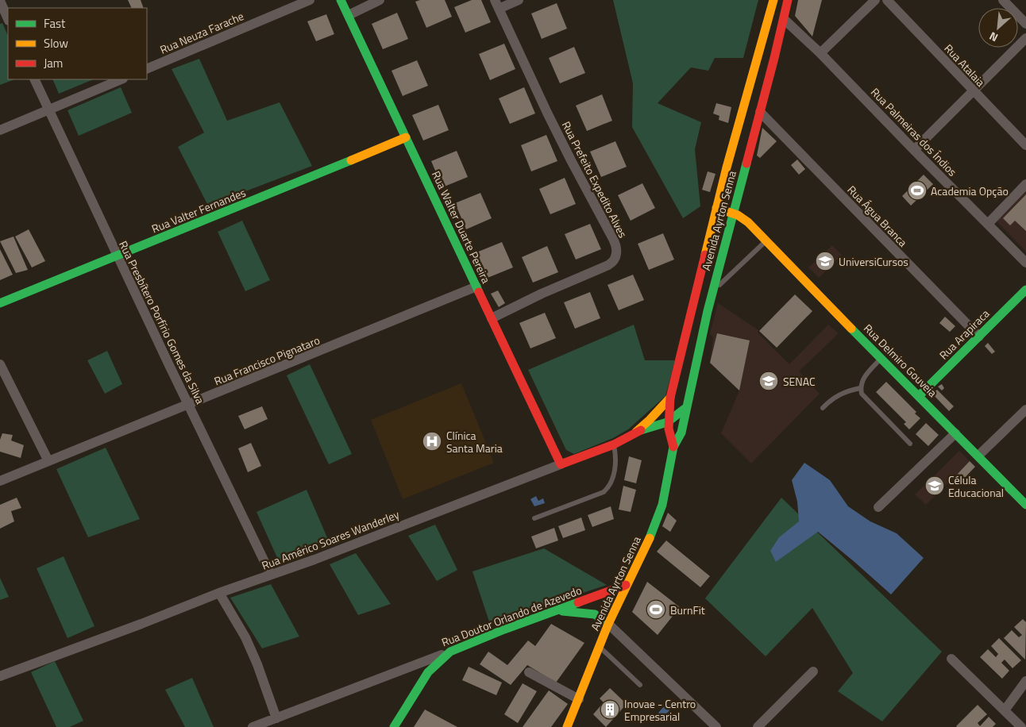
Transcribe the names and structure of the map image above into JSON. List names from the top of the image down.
{
  "streets": {
    "main road": [
      "Rua Valter Fernandes",
      "Avenida Ayrton Senna",
      "Rua Walter Duarte Pereira",
      "Rua Arapiraca",
      "Rua Delmiro Gouveia",
      "Rua Américo Soares Wanderley",
      "Rua Doutor Orlando de Azevedo"
    ],
    "street": [
      "Rua Neuza Farache",
      "Rua Atalaia",
      "Rua Palmeiras dos Índios",
      "Rua Prefeito Expedito Alves",
      "Rua Água Branca",
      "Rua Presbítero Porfírio Gomes da Silva",
      "Rua Francisco Pignataro"
    ]
  },
  "crossings": [
    ["Rua Palmeiras dos Índios", "Avenida Ayrton Senna"],
    ["Rua Prefeito Expedito Alves", "Rua Walter Duarte Pereira"],
    ["Rua Valter Fernandes", "Rua Walter Duarte Pereira"],
    ["Rua Valter Fernandes", "Rua Presbítero Porfírio Gomes da Silva"],
    ["Rua Água Branca", "Avenida Ayrton Senna"],
    ["Rua Água Branca", "Rua Arapiraca"],
    ["Avenida Ayrton Senna", "Rua Delmiro Gouveia"],
    ["Avenida Ayrton Senna", "Rua Américo Soares Wanderley"],
    ["Avenida Ayrton Senna", "Rua Doutor Orlando de Azevedo"],
    ["Rua Walter Duarte Pereira", "Rua Francisco Pignataro"],
    ["Rua Walter Duarte Pereira", "Rua Américo Soares Wanderley"],
    ["Rua Presbítero Porfírio Gomes da Silva", "Rua Francisco Pignataro"],
    ["Rua Presbítero Porfírio Gomes da Silva", "Rua Américo Soares Wanderley"],
    ["Rua Arapiraca", "Rua Delmiro Gouveia"]
  ],
  "places": {
    "sports": ["Academia Opção", "BurnFit"],
    "school or university": ["UniversiCursos", "SENAC", "Célula Educacional"],
    "hospital": ["Clínica Santa Maria"],
    "building": ["Inovae - Centro Empresarial"]
  },
  "legend": ["Fast", "Slow", "Jam"],
  "north": "bottom left"
}
